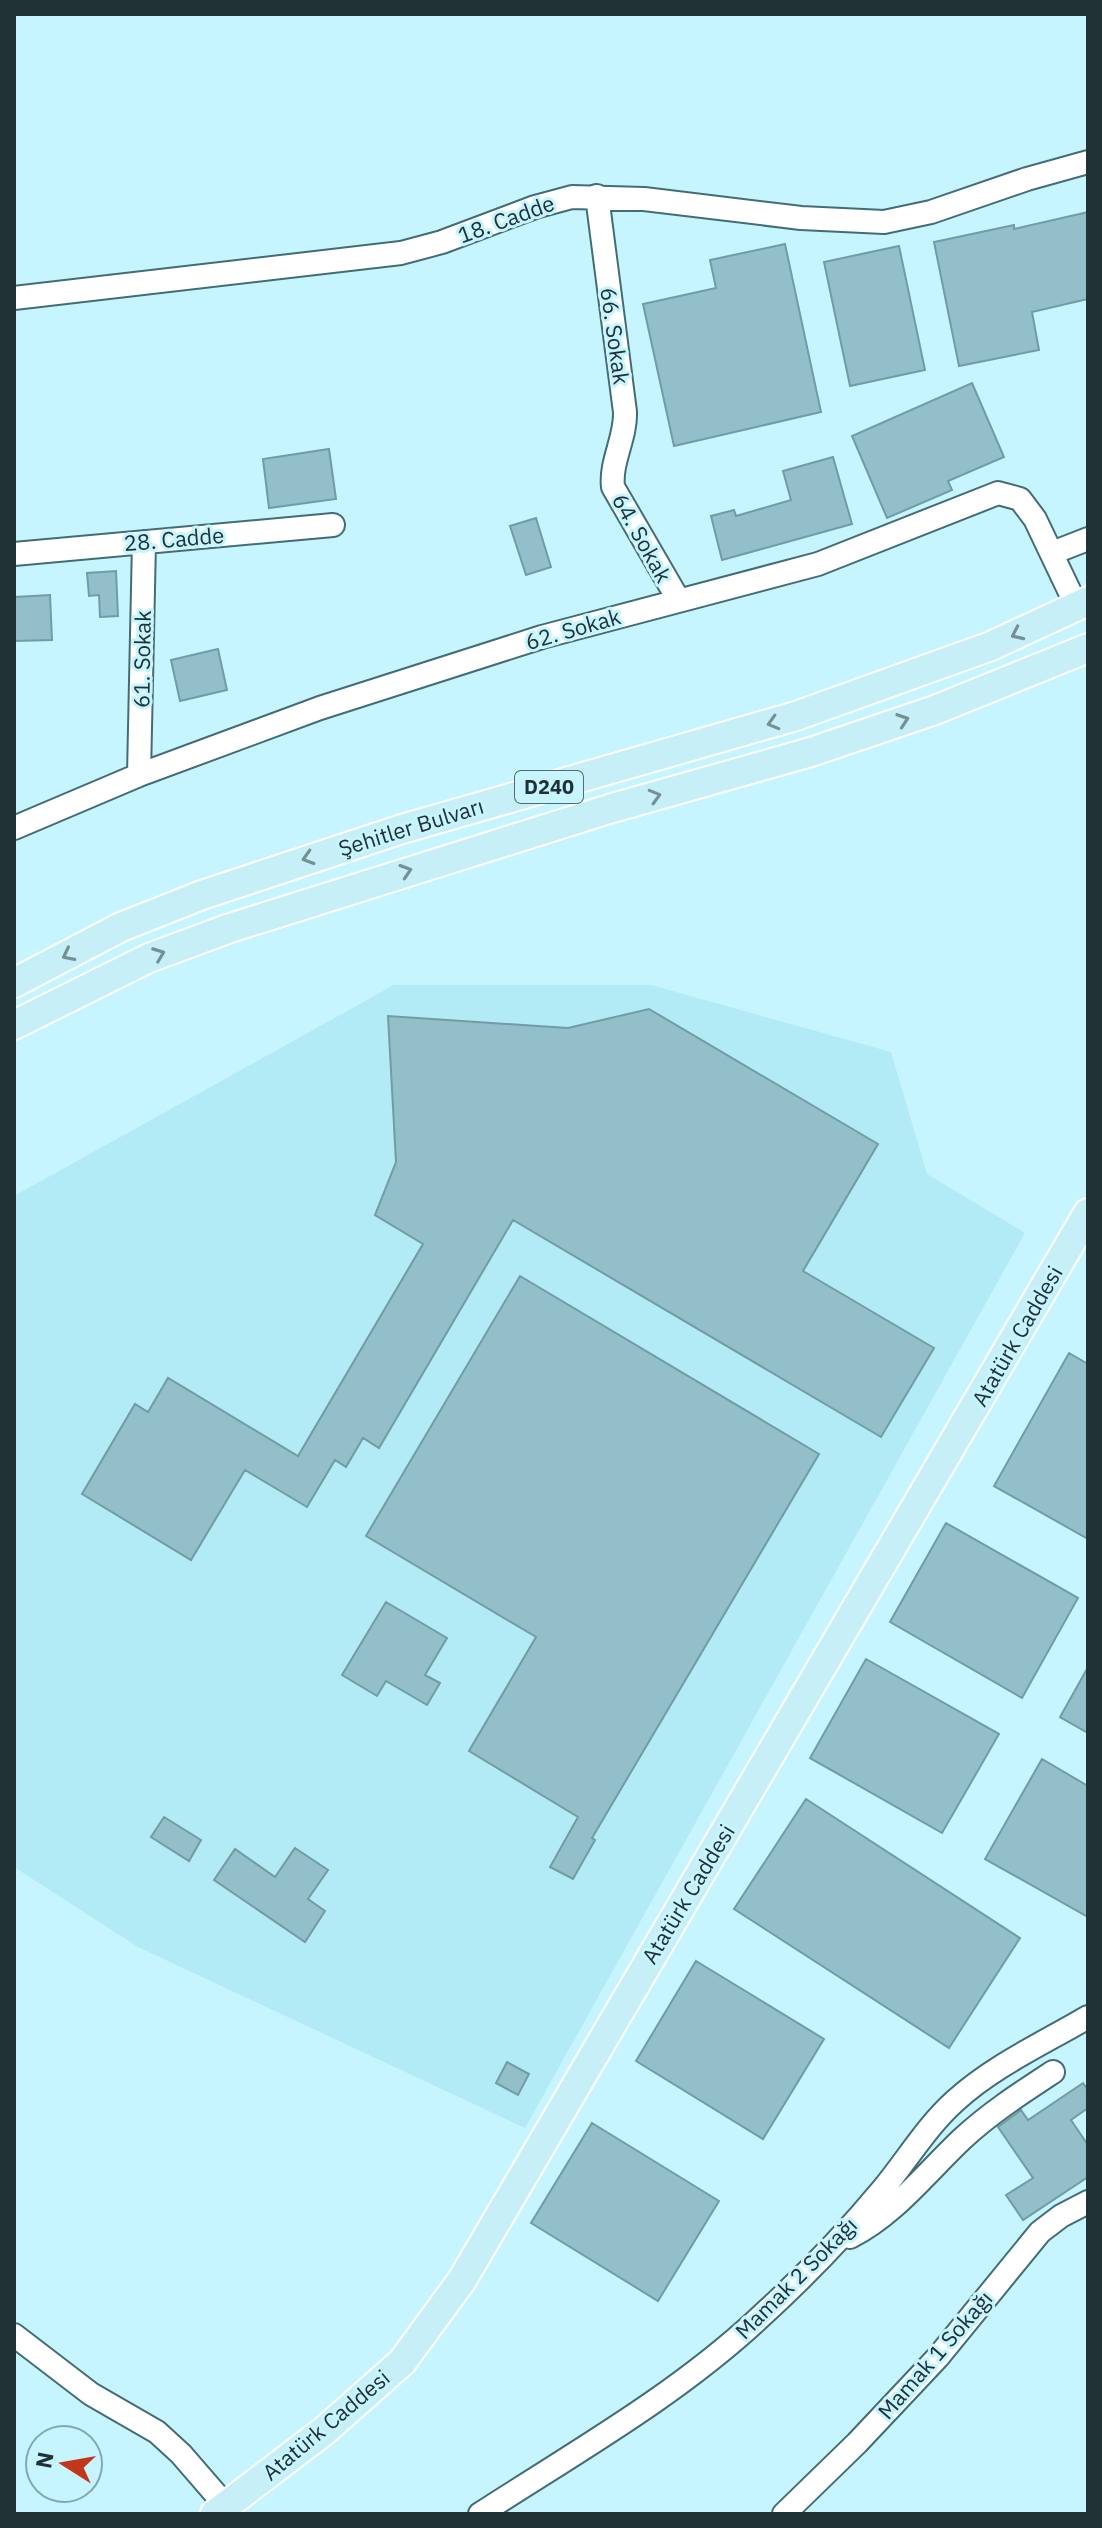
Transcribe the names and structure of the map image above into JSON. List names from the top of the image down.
{
  "streets": {
    "main road": ["D240", "Şehitler Bulvarı", "Atatürk Caddesi"],
    "street": [
      "18. Cadde",
      "66. Sokak",
      "64. Sokak",
      "28. Cadde",
      "62. Sokak",
      "61. Sokak",
      "Mamak 2 Sokağı",
      "Mamak 1 Sokağı"
    ]
  },
  "crossings": [
    ["18. Cadde", "66. Sokak"],
    ["66. Sokak", "64. Sokak"],
    ["64. Sokak", "62. Sokak"],
    ["28. Cadde", "61. Sokak"],
    ["62. Sokak", "61. Sokak"],
    ["62. Sokak", "Şehitler Bulvarı"]
  ],
  "north": "left"
}
